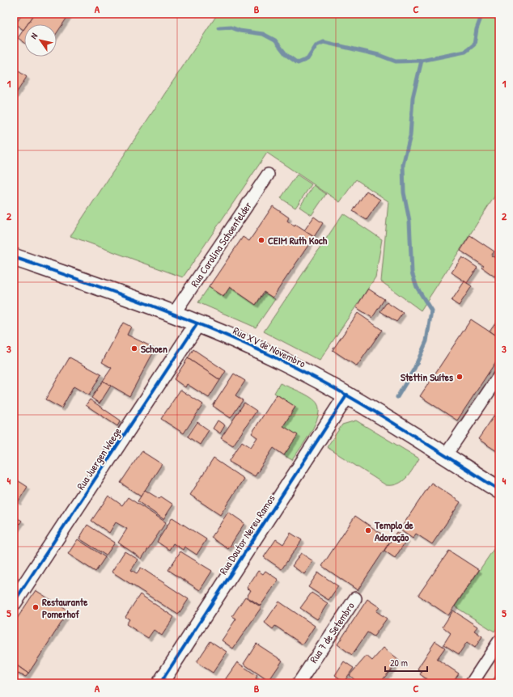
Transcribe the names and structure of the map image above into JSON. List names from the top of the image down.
{
  "streets": {
    "main road": ["Rua XV de Novembro"],
    "street": [
      "Rua Carolina Schoenfelder",
      "Rua Juergen Weege",
      "Rua Doutor Nereu Ramos",
      "Rua 7 de Setembro"
    ]
  },
  "crossings": [
    ["Rua Carolina Schoenfelder", "Rua XV de Novembro"],
    ["Rua XV de Novembro", "Rua Juergen Weege"],
    ["Rua XV de Novembro", "Rua Doutor Nereu Ramos"]
  ],
  "places": [
    "CEIM Ruth Koch",
    "Schoen",
    "Stettin Suítes",
    "Templo de Adoração",
    "Restaurante Pomerhof"
  ],
  "scale_bar": "20 m",
  "north": "top left",
  "grid": {
    "columns": ["A", "B", "C"],
    "rows": [
      "1",
      "2",
      "3",
      "4",
      "5"
    ]
  }
}
